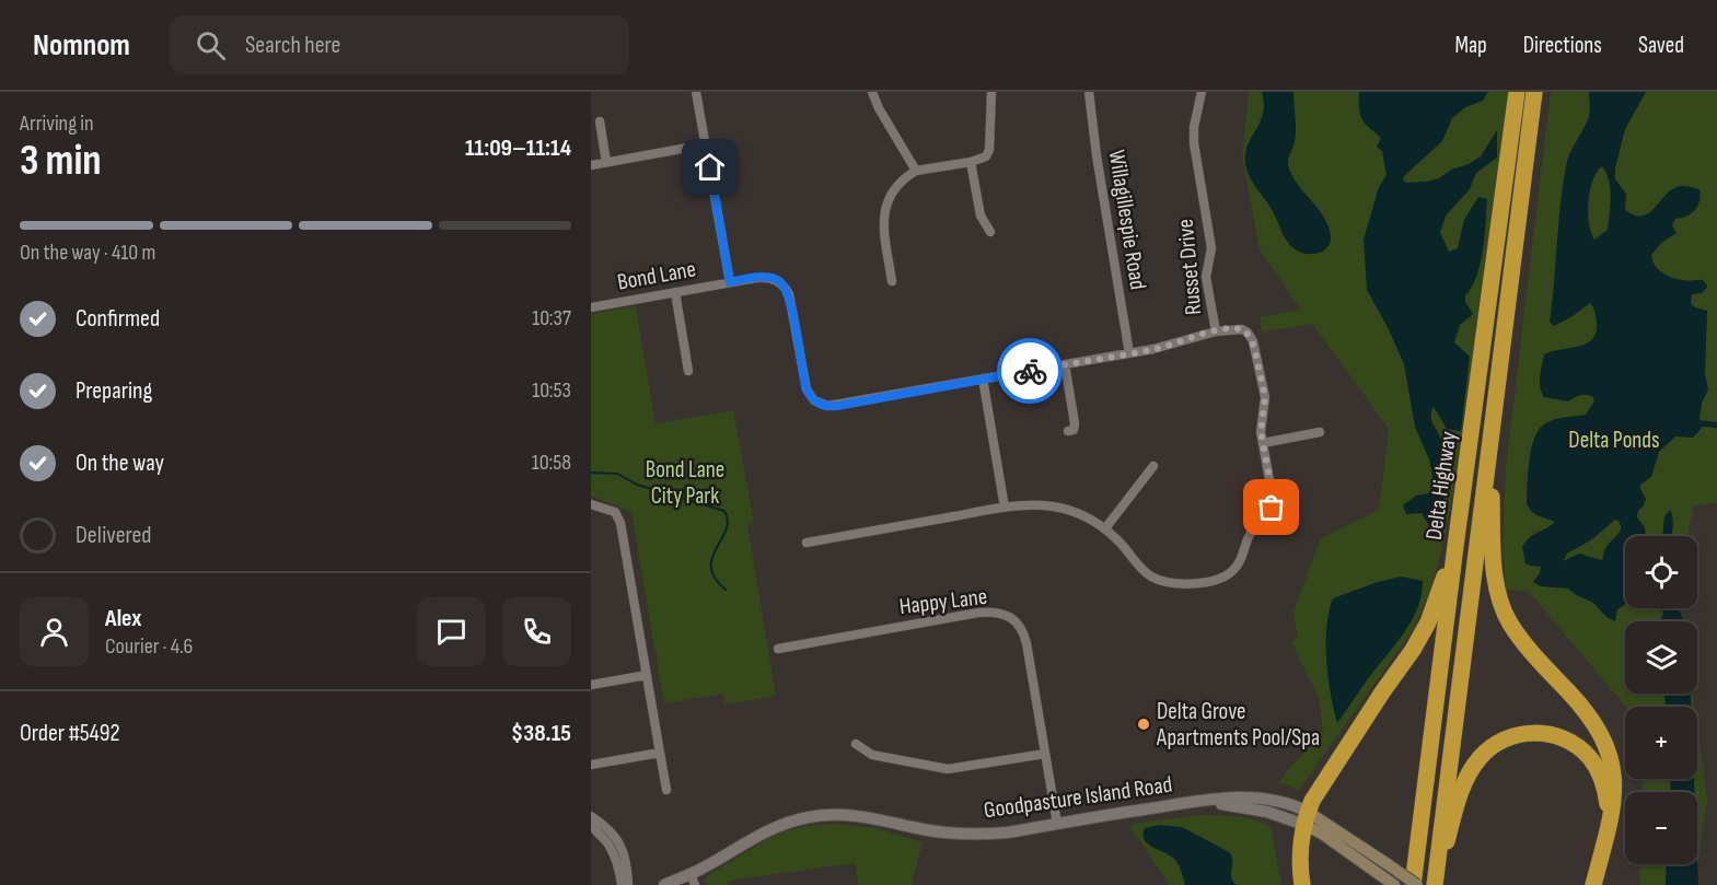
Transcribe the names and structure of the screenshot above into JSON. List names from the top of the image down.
{
  "streets": {
    "highway": ["Delta Highway"],
    "main road": ["Goodpasture Island Road"],
    "street": [
      "Willagillespie Road",
      "Russet Drive",
      "Bond Lane",
      "Happy Lane"
    ]
  },
  "crossings": [
    ["Delta Highway", "Goodpasture Island Road"],
    ["Happy Lane", "Goodpasture Island Road"]
  ],
  "parks": ["Delta Ponds", "Bond Lane City Park"],
  "places": ["Delta Grove Apartments Pool/Spa"],
  "page": {
    "header": "Nomnom",
    "search": "Search here",
    "nav": ["Map", "Directions", "Saved"],
    "heading": ["3 min", "Arriving in", "11:09–11:14"],
    "panel": [
      "Alex",
      "Courier · 4.6",
      "Order #5492",
      "$38.15"
    ],
    "bar": "On the way · 410 m",
    "list": [
      ["Confirmed", "10:37"],
      ["Preparing", "10:53"],
      ["On the way", "10:58"],
      "Delivered"
    ],
    "map_buttons": ["+", "−"]
  }
}
